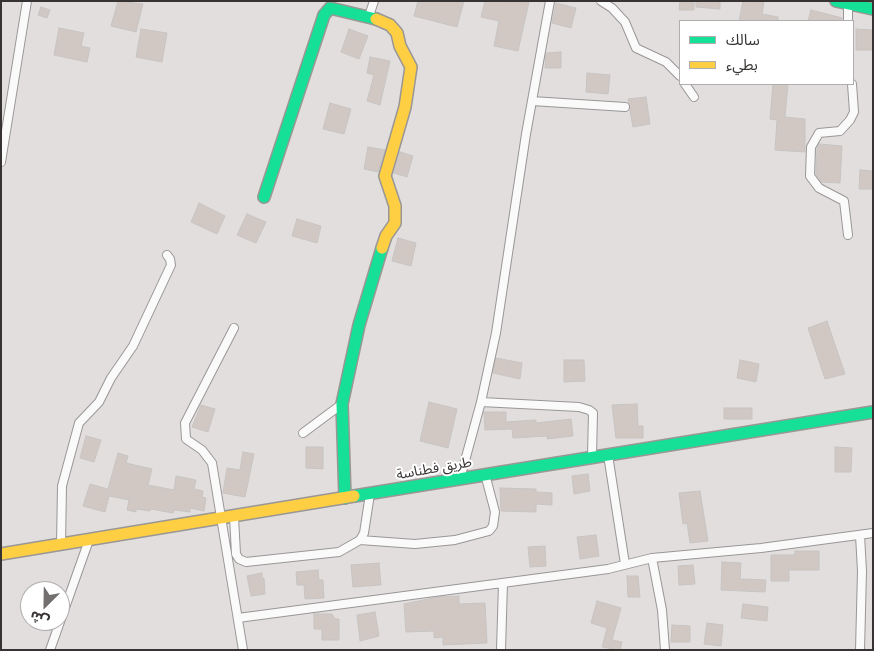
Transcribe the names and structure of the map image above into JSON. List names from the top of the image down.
{
  "streets": {
    "street": ["طريق فطناسة"]
  },
  "legend": ["سالك", "بطيء"],
  "north": "bottom left"
}
